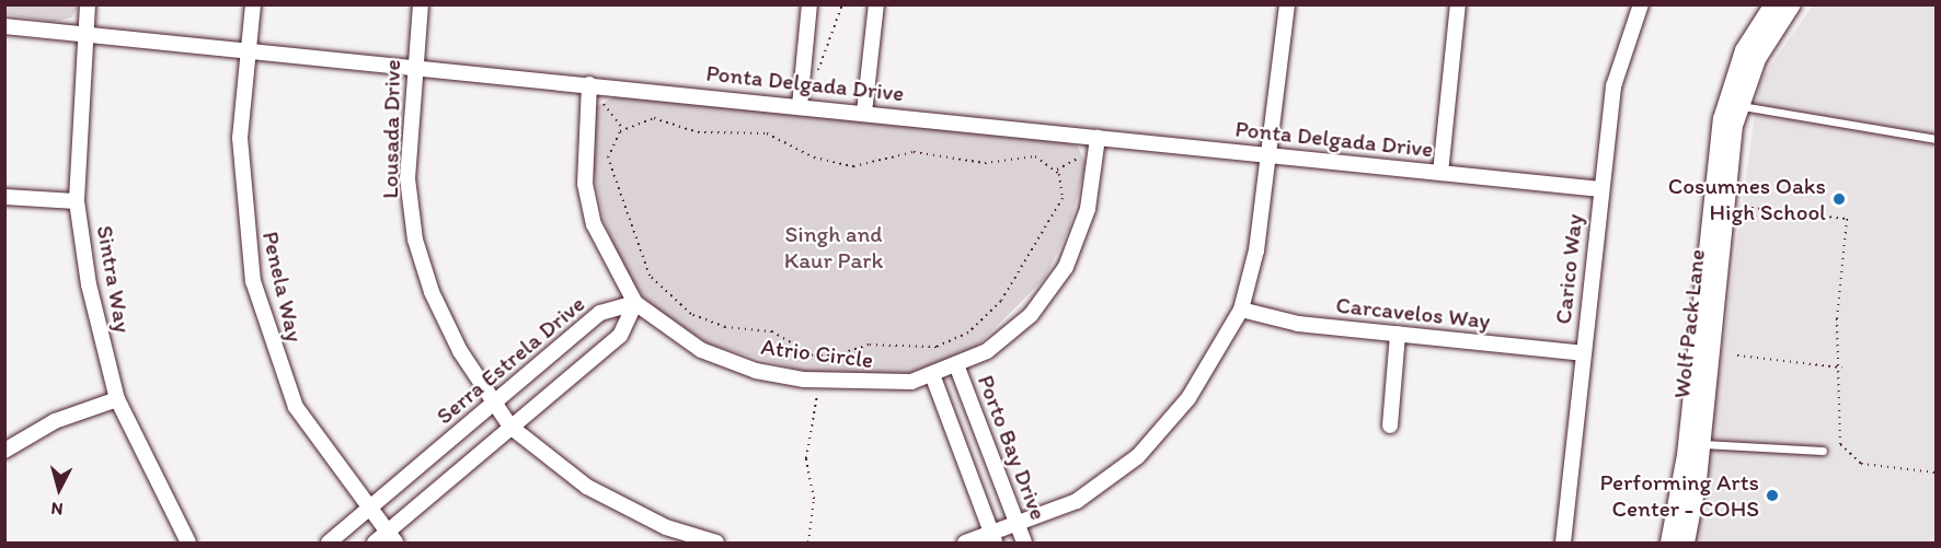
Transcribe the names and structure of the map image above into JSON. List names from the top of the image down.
{
  "streets": {
    "street": [
      "Ponta Delgada Drive",
      "Lousada Drive",
      "Carico Way",
      "Sintra Way",
      "Penela Way",
      "Carcavelos Way",
      "Wolf Pack Lane",
      "Atrio Circle",
      "Serra Estrela Drive",
      "Porto Bay Drive"
    ]
  },
  "crossings": [
    ["Ponta Delgada Drive", "Lousada Drive"],
    ["Ponta Delgada Drive", "Carico Way"],
    ["Ponta Delgada Drive", "Sintra Way"],
    ["Ponta Delgada Drive", "Penela Way"],
    ["Ponta Delgada Drive", "Atrio Circle"],
    ["Lousada Drive", "Serra Estrela Drive"],
    ["Carico Way", "Carcavelos Way"],
    ["Penela Way", "Serra Estrela Drive"],
    ["Atrio Circle", "Serra Estrela Drive"],
    ["Atrio Circle", "Porto Bay Drive"]
  ],
  "parks": ["Singh and Kaur Park"],
  "places": ["Cosumnes Oaks High School", "Performing Arts Center - COHS"],
  "north": "bottom"
}
